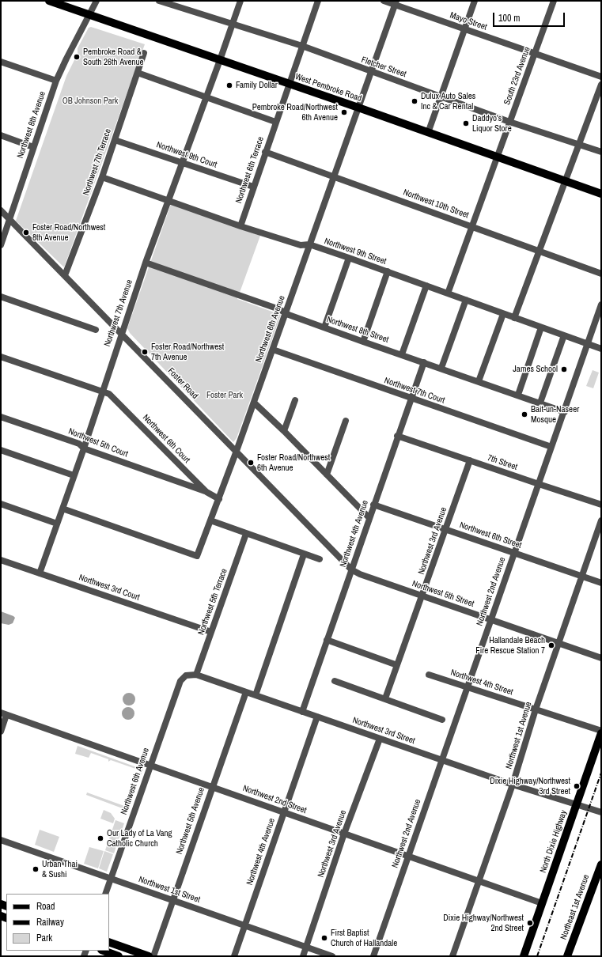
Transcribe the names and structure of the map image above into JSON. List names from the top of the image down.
{
  "streets": {
    "main road": ["West Pembroke Road", "North Dixie Highway", "Northeast 1st Avenue"],
    "street": [
      "Mayo Street",
      "Fletcher Street",
      "South 23rd Avenue",
      "Northwest 8th Avenue",
      "Northwest 9th Court",
      "Northwest 7th Terrace",
      "Northwest 6th Terrace",
      "Northwest 10th Street",
      "Northwest 9th Street",
      "Northwest 7th Avenue",
      "Northwest 6th Avenue",
      "Northwest 8th Street",
      "Foster Road",
      "Northwest 7th Court",
      "Northwest 6th Court",
      "Northwest 5th Court",
      "7th Street",
      "Northwest 4th Avenue",
      "Northwest 6th Street",
      "Northwest 3rd Avenue",
      "Northwest 3rd Court",
      "Northwest 2nd Avenue",
      "Northwest 5th Street",
      "Northwest 5th Terrace",
      "Northwest 4th Street",
      "Northwest 3rd Street",
      "Northwest 1st Avenue",
      "Northwest 2nd Street",
      "Northwest 5th Avenue",
      "Northwest 1st Street"
    ]
  },
  "crossings": [
    ["Mayo Street", "South 23rd Avenue"],
    ["Mayo Street", "Northwest 6th Avenue"],
    ["Fletcher Street", "South 23rd Avenue"],
    ["Fletcher Street", "Northwest 6th Terrace"],
    ["Fletcher Street", "Northwest 7th Avenue"],
    ["Fletcher Street", "Northwest 6th Avenue"],
    ["South 23rd Avenue", "West Pembroke Road"],
    ["West Pembroke Road", "Northwest 8th Avenue"],
    ["West Pembroke Road", "Northwest 6th Terrace"],
    ["West Pembroke Road", "Northwest 7th Avenue"],
    ["West Pembroke Road", "Northwest 6th Avenue"],
    ["Northwest 8th Avenue", "Foster Road"],
    ["Northwest 9th Court", "Northwest 7th Terrace"],
    ["Northwest 9th Court", "Northwest 6th Terrace"],
    ["Northwest 9th Court", "Northwest 7th Avenue"],
    ["Northwest 7th Terrace", "Northwest 9th Street"],
    ["Northwest 7th Terrace", "Foster Road"],
    ["Northwest 6th Terrace", "Northwest 10th Street"],
    ["Northwest 6th Terrace", "Northwest 9th Street"],
    ["Northwest 10th Street", "Northwest 6th Avenue"],
    ["Northwest 9th Street", "Northwest 7th Avenue"],
    ["Northwest 9th Street", "Northwest 6th Avenue"],
    ["Northwest 9th Street", "Northwest 2nd Avenue"],
    ["Northwest 7th Avenue", "Northwest 6th Avenue"],
    ["Northwest 7th Avenue", "Northwest 8th Street"],
    ["Northwest 7th Avenue", "Foster Road"],
    ["Northwest 7th Avenue", "Northwest 6th Court"],
    ["Northwest 7th Avenue", "Northwest 5th Court"],
    ["Northwest 7th Avenue", "Northwest 3rd Court"],
    ["Northwest 6th Avenue", "Northwest 8th Street"],
    ["Northwest 6th Avenue", "Foster Road"],
    ["Northwest 6th Avenue", "Northwest 7th Court"],
    ["Northwest 6th Avenue", "Northwest 6th Court"],
    ["Northwest 6th Avenue", "Northwest 3rd Street"],
    ["Northwest 6th Avenue", "Northwest 2nd Street"],
    ["Northwest 6th Avenue", "Northwest 1st Street"],
    ["Northwest 8th Street", "Northwest 4th Avenue"],
    ["Northwest 8th Street", "Northwest 2nd Avenue"],
    ["Foster Road", "Northwest 4th Avenue"],
    ["Foster Road", "Northwest 5th Street"],
    ["Northwest 7th Court", "Northwest 4th Avenue"],
    ["Northwest 7th Court", "Northwest 2nd Avenue"],
    ["Northwest 6th Court", "Northwest 5th Court"],
    ["7th Street", "Northwest 4th Avenue"],
    ["7th Street", "Northwest 3rd Avenue"],
    ["7th Street", "Northwest 2nd Avenue"],
    ["Northwest 4th Avenue", "Northwest 6th Street"],
    ["Northwest 4th Avenue", "Northwest 5th Street"],
    ["Northwest 4th Avenue", "Northwest 3rd Street"],
    ["Northwest 4th Avenue", "Northwest 2nd Street"],
    ["Northwest 4th Avenue", "Northwest 1st Street"],
    ["Northwest 6th Street", "Northwest 3rd Avenue"],
    ["Northwest 6th Street", "Northwest 2nd Avenue"],
    ["Northwest 6th Street", "Northwest 1st Avenue"],
    ["Northwest 3rd Avenue", "Northwest 5th Street"],
    ["Northwest 3rd Avenue", "Northwest 3rd Street"],
    ["Northwest 3rd Avenue", "Northwest 2nd Street"],
    ["Northwest 3rd Avenue", "Northwest 1st Street"],
    ["Northwest 3rd Court", "Northwest 5th Terrace"],
    ["Northwest 2nd Avenue", "Northwest 5th Street"],
    ["Northwest 2nd Avenue", "Northwest 4th Street"],
    ["Northwest 2nd Avenue", "Northwest 3rd Street"],
    ["Northwest 2nd Avenue", "Northwest 2nd Street"],
    ["Northwest 5th Street", "Northwest 1st Avenue"],
    ["Northwest 5th Terrace", "Northwest 3rd Street"],
    ["Northwest 4th Street", "Northwest 1st Avenue"],
    ["Northwest 3rd Street", "Northwest 1st Avenue"],
    ["Northwest 3rd Street", "Northwest 5th Avenue"],
    ["Northwest 3rd Street", "North Dixie Highway"],
    ["Northwest 1st Avenue", "Northwest 2nd Street"],
    ["Northwest 2nd Street", "Northwest 5th Avenue"],
    ["Northwest 2nd Street", "North Dixie Highway"],
    ["Northwest 5th Avenue", "Northwest 1st Street"]
  ],
  "parks": ["OB Johnson Park", "Foster Park"],
  "places": [
    "Pembroke Road & South 26th Avenue",
    "Family Dollar",
    "Dulux Auto Sales Inc & Car Rental",
    "Pembroke Road/Northwest 6th Avenue",
    "Daddyo's Liquor Store",
    "Foster Road/Northwest 8th Avenue",
    "Foster Road/Northwest 7th Avenue",
    "James School",
    "Bait-un-Naseer Mosque",
    "Foster Road/Northwest 6th Avenue",
    "Hallandale Beach Fire Rescue Station 7",
    "Dixie Highway/Northwest 3rd Street",
    "Our Lady of La Vang Catholic Church",
    "Urban Thai & Sushi",
    "Dixie Highway/Northwest 2nd Street",
    "First Baptist Church of Hallandale"
  ],
  "legend": ["Road", "Railway", "Park"],
  "scale_bar": "100 m"
}
